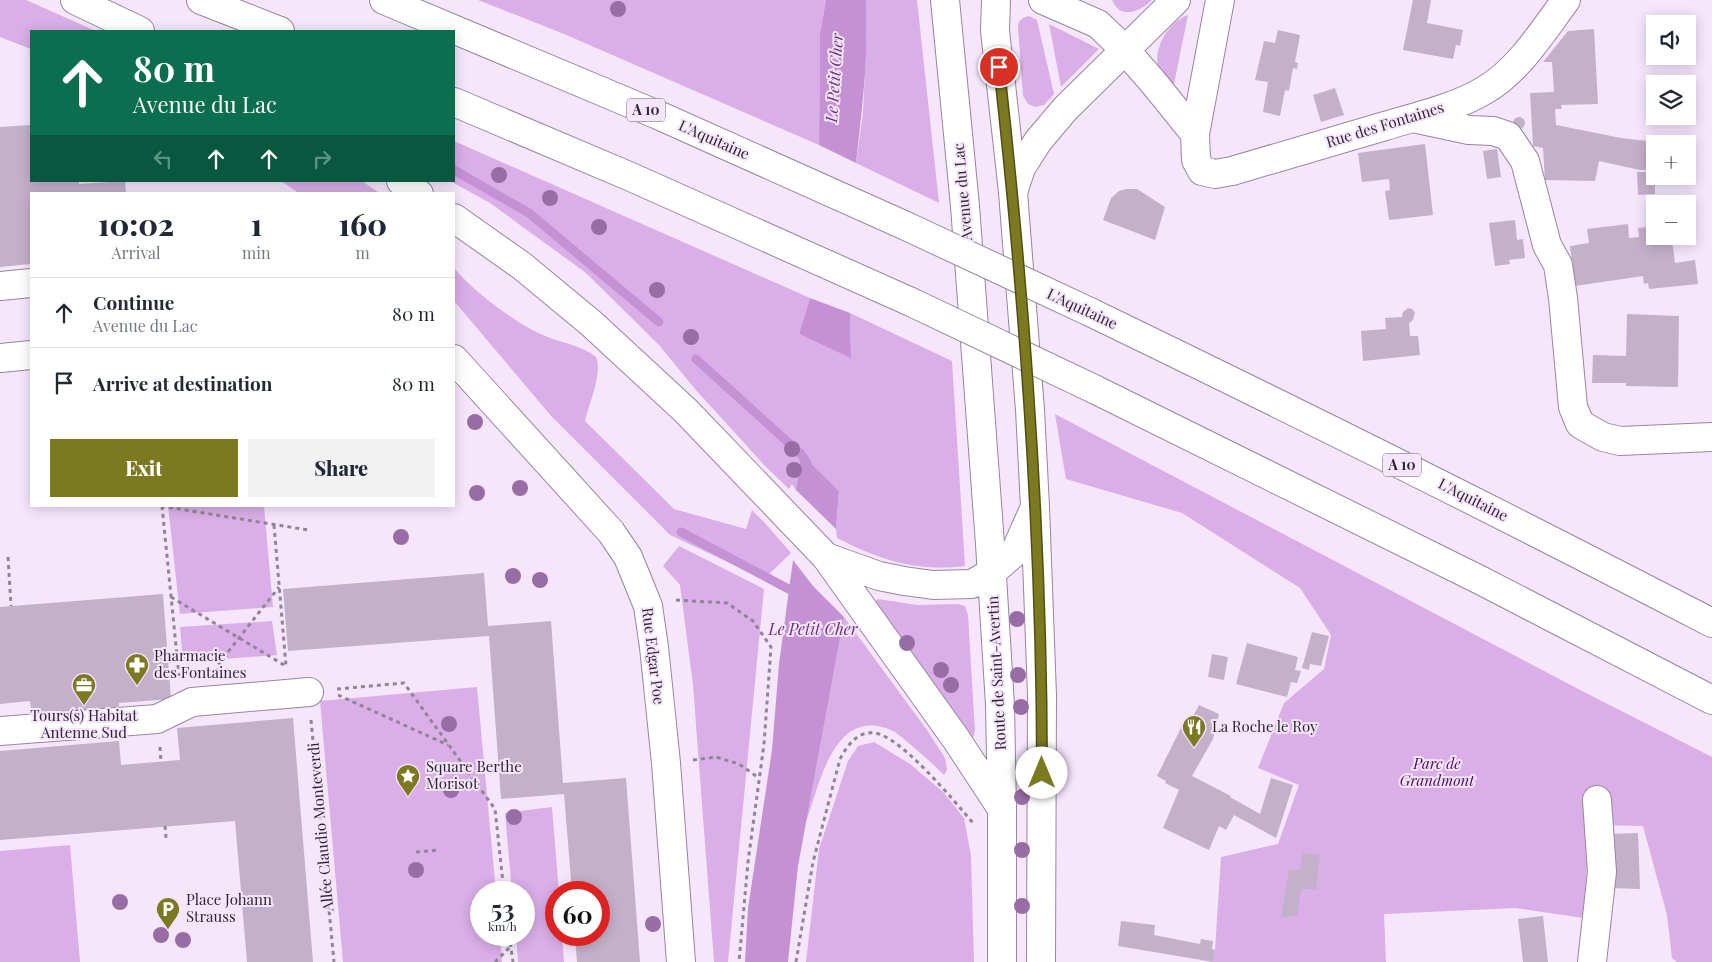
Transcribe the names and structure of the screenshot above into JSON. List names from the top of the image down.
{
  "streets": {
    "main road": [
      "A 10",
      "Rue des Fontaines",
      "L'Aquitaine",
      "Avenue du Lac",
      "Rue Edgar Poe",
      "Route de Saint-Avertin"
    ],
    "path": ["Allée Claudio Monteverdi"]
  },
  "crossings": [
    ["Avenue du Lac", "Route de Saint-Avertin"]
  ],
  "water": ["Le Petit Cher"],
  "parks": ["Parc de Grandmont"],
  "places": {
    "pharmacy": ["Pharmacie des Fontaines"],
    "office": ["Tours(s) Habitat Antenne Sud"],
    "restaurant": ["La Roche le Roy"],
    "place": ["Square Berthe Morisot"],
    "parking": ["Place Johann Strauss"]
  },
  "page": {
    "map_buttons": ["+", "−"],
    "turn": ["80 m", "Avenue du Lac"],
    "eta": [
      "10:02",
      "Arrival",
      "1",
      "min",
      "160",
      "m"
    ],
    "list": [
      {
        "name": "Continue",
        "note": "Avenue du Lac",
        "value": "80 m"
      },
      {
        "name": "Arrive at destination",
        "value": "80 m"
      }
    ],
    "buttons": ["Exit", "Share"],
    "speed": "53 km/h",
    "limit": "60"
  }
}
